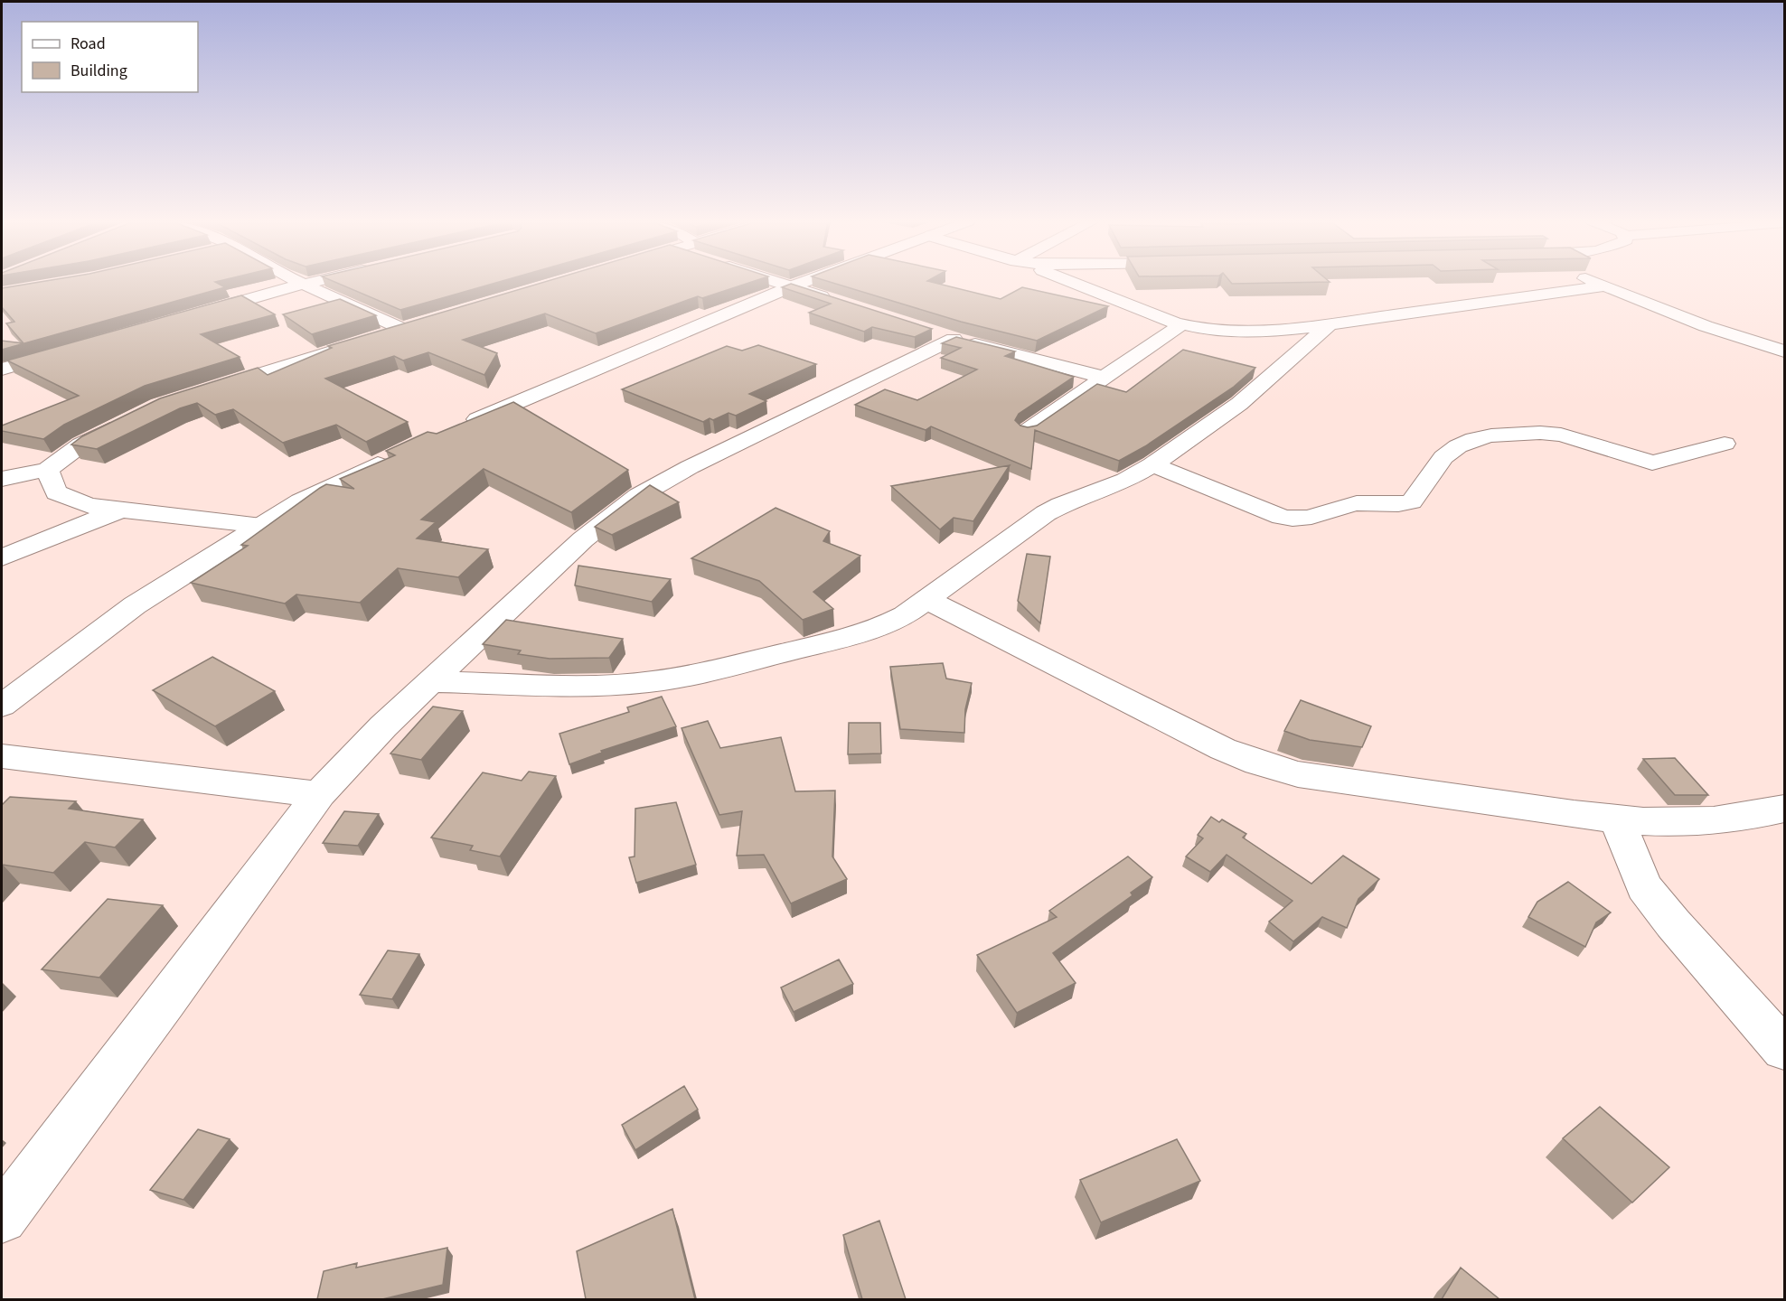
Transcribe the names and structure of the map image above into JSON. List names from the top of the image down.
{
  "legend": ["Road", "Building"]
}
